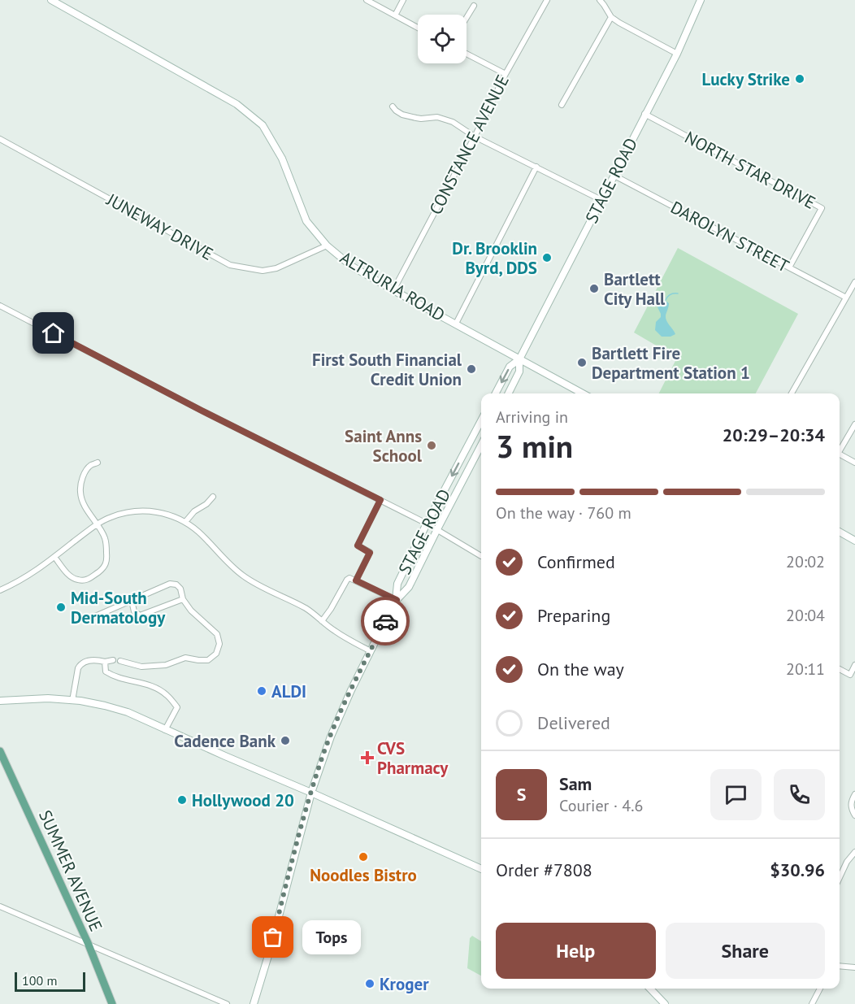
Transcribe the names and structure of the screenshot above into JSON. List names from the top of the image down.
{
  "streets": {
    "main road": ["STAGE ROAD", "ALTRURIA ROAD", "SUMMER AVENUE"],
    "street": [
      "CONSTANCE AVENUE",
      "NORTH STAR DRIVE",
      "JUNEWAY DRIVE",
      "DAROLYN STREET"
    ]
  },
  "crossings": [
    ["CONSTANCE AVENUE", "ALTRURIA ROAD"],
    ["NORTH STAR DRIVE", "STAGE ROAD"],
    ["NORTH STAR DRIVE", "DAROLYN STREET"],
    ["STAGE ROAD", "DAROLYN STREET"],
    ["STAGE ROAD", "ALTRURIA ROAD"],
    ["JUNEWAY DRIVE", "ALTRURIA ROAD"]
  ],
  "places": {
    "other": [
      "Lucky Strike",
      "Dr. Brooklin Byrd, DDS",
      "Bartlett City Hall",
      "Bartlett Fire Department Station 1",
      "First South Financial Credit Union",
      "Saint Anns School",
      "Mid-South Dermatology",
      "ALDI",
      "Cadence Bank",
      "Hollywood 20",
      "Noodles Bistro",
      "Tops",
      "Kroger"
    ],
    "health": ["CVS Pharmacy"]
  },
  "scale_bar": "100 m",
  "page": {
    "heading": ["3 min", "Arriving in", "20:29–20:34"],
    "panel": [
      "Sam",
      "Courier · 4.6",
      "Order #7808",
      "$30.96"
    ],
    "bar": "On the way · 760 m",
    "list": [
      ["Confirmed", "20:02"],
      ["Preparing", "20:04"],
      ["On the way", "20:11"],
      "Delivered"
    ],
    "round": "S",
    "buttons": ["Help", "Share"],
    "bubble": "Tops",
    "scale": "100 m"
  }
}
